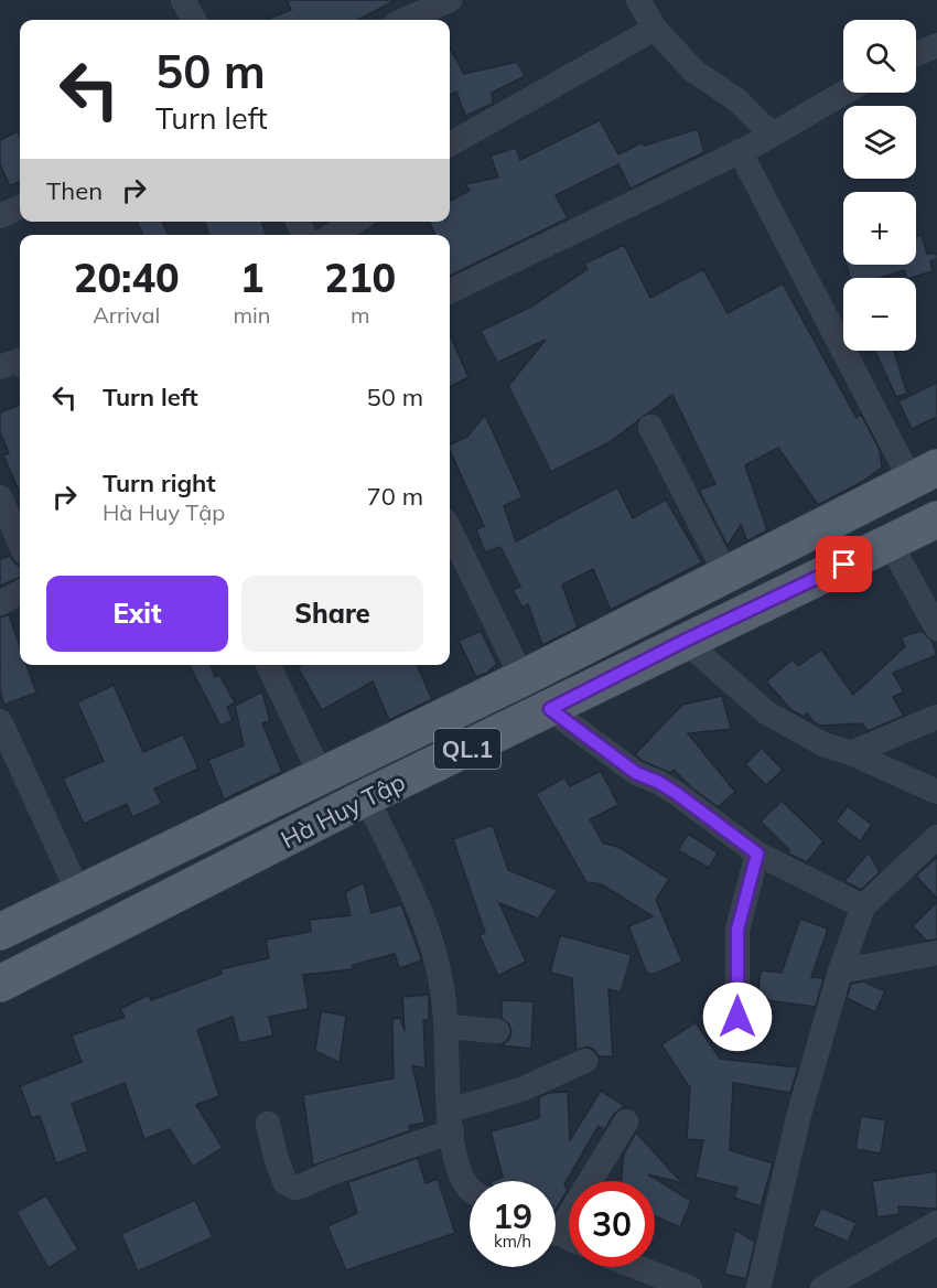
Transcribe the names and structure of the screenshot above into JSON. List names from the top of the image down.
{
  "streets": {
    "main road": ["QL.1", "Hà Huy Tập"]
  },
  "page": {
    "map_buttons": ["+", "−"],
    "turn": ["50 m", "Turn left"],
    "then": "Then",
    "eta": [
      "20:40",
      "Arrival",
      "1",
      "min",
      "210",
      "m"
    ],
    "list": [
      {
        "name": "Turn left",
        "value": "50 m"
      },
      {
        "name": "Turn right",
        "note": "Hà Huy Tập",
        "value": "70 m"
      }
    ],
    "buttons": ["Exit", "Share"],
    "speed": "19 km/h",
    "limit": "30"
  }
}
